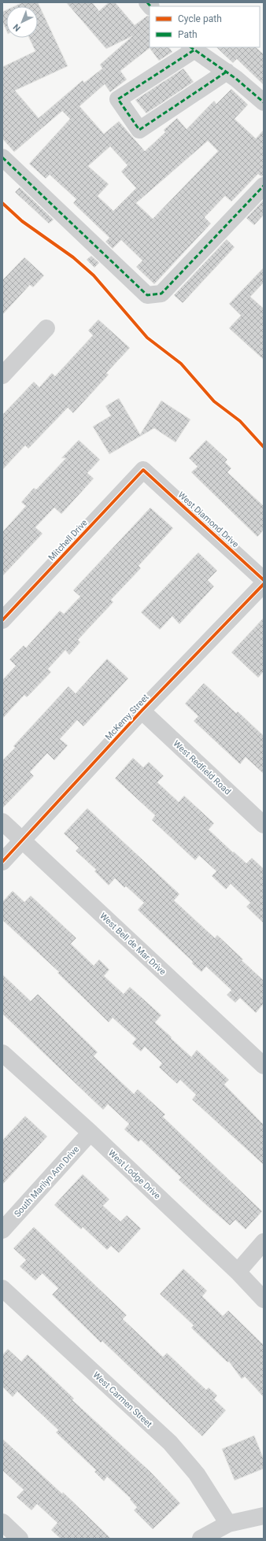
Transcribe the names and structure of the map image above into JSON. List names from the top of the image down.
{
  "streets": {
    "street": [
      "West Diamond Drive",
      "Mitchell Drive",
      "McKemy Street",
      "West Redfield Road",
      "West Bell de Mar Drive",
      "West Lodge Drive",
      "South Marilyn Ann Drive",
      "West Carmen Street"
    ]
  },
  "crossings": [
    ["West Diamond Drive", "Mitchell Drive"],
    ["McKemy Street", "West Redfield Road"],
    ["McKemy Street", "West Bell de Mar Drive"],
    ["West Lodge Drive", "South Marilyn Ann Drive"]
  ],
  "legend": ["Cycle path", "Path"],
  "north": "bottom left"
}
